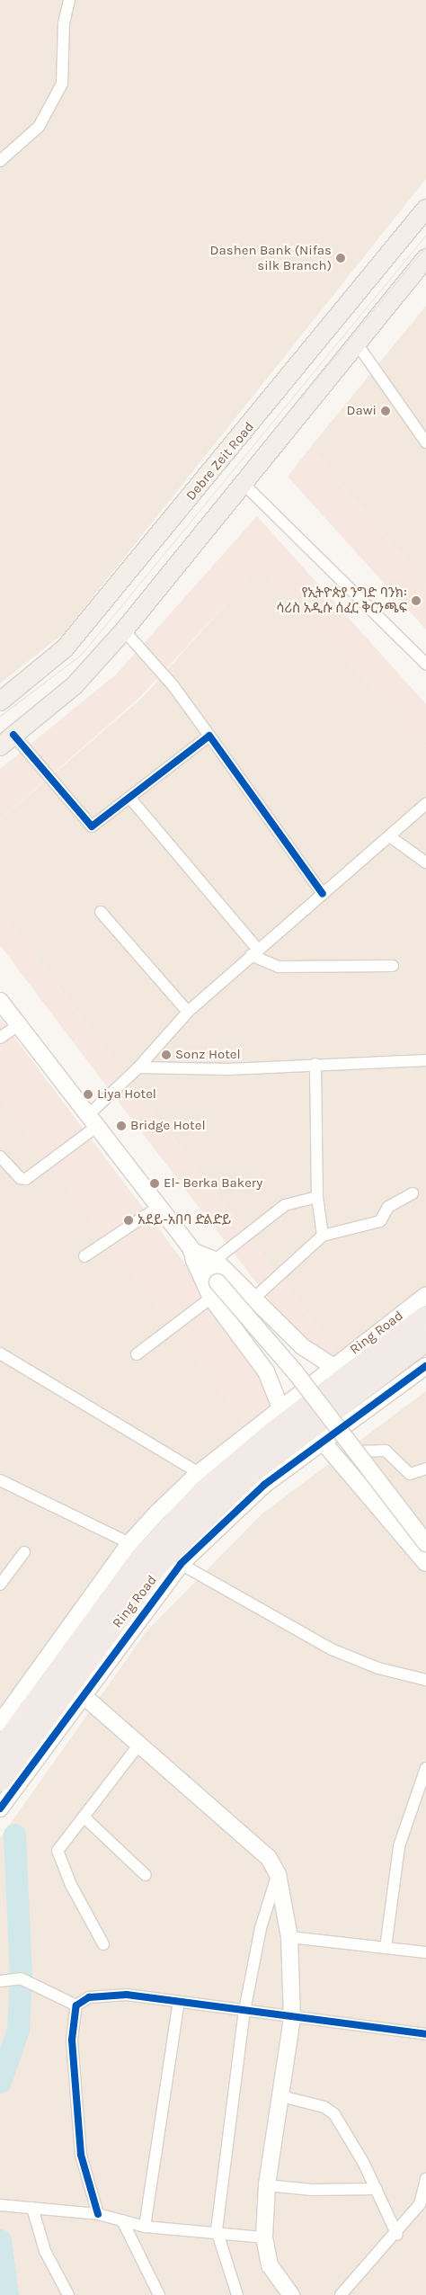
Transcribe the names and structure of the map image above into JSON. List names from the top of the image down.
{
  "streets": {
    "highway": ["Ring Road"],
    "main road": ["Debre Zeit Road"]
  },
  "places": [
    "Dashen Bank (Nifas silk Branch)",
    "Dawi",
    "የኢትዮጵያ ንግድ ባንክ፡ ሳሪስ አዲሱ ሰፈር ቅርንጫፍ",
    "Sonz Hotel",
    "Liya Hotel",
    "Bridge Hotel",
    "El- Berka Bakery",
    "አደይ-አበባ ድልድይ"
  ]
}
